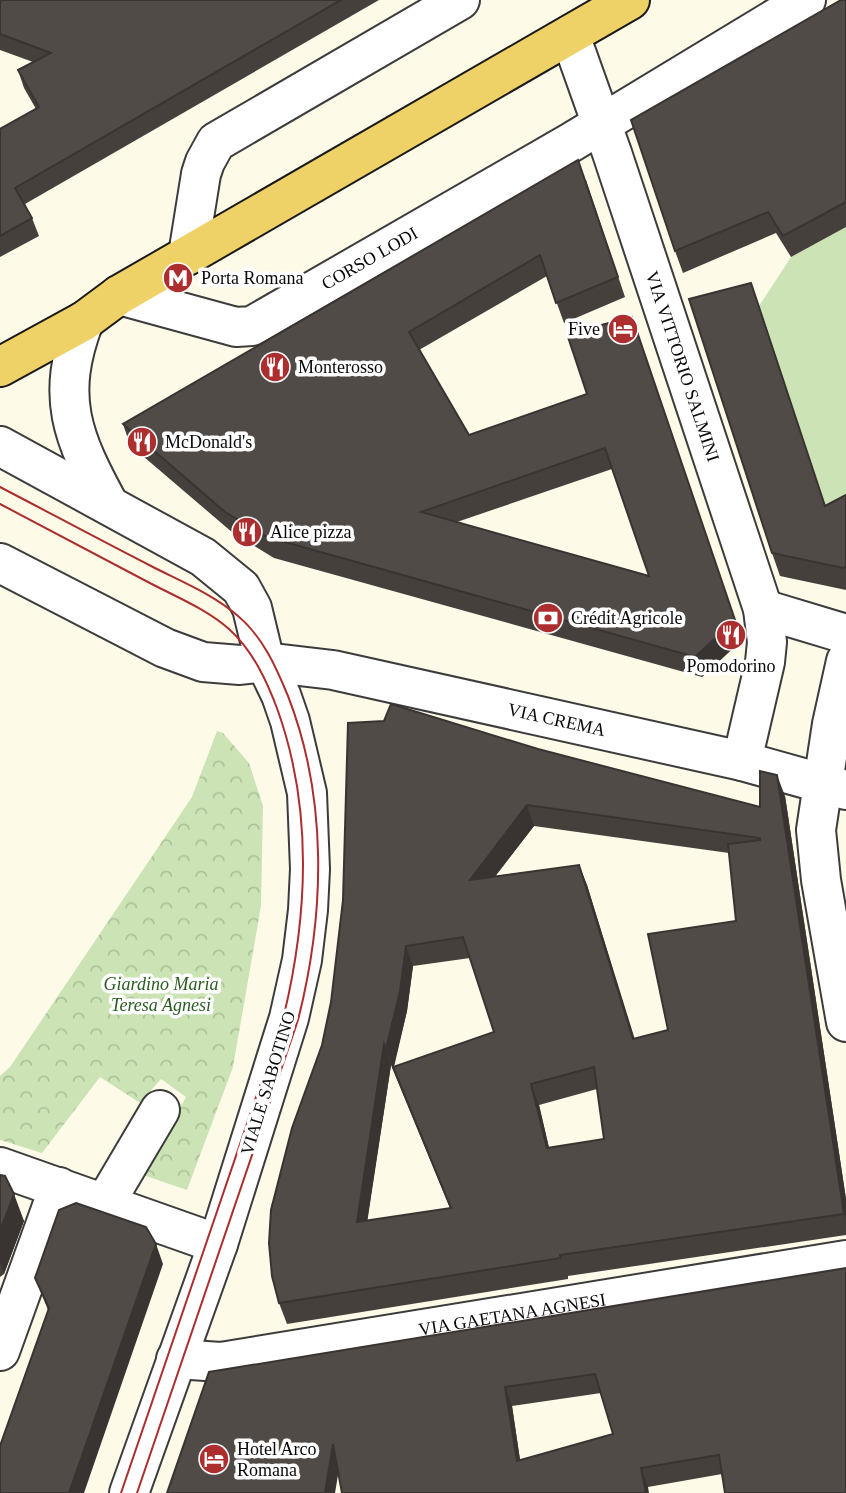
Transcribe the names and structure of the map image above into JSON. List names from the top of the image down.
{
  "streets": {
    "street": [
      "CORSO LODI",
      "VIA VITTORIO SALMINI",
      "VIA CREMA",
      "VIALE SABOTINO",
      "VIA GAETANA AGNESI"
    ]
  },
  "crossings": [
    ["CORSO LODI", "VIA VITTORIO SALMINI"],
    ["VIA VITTORIO SALMINI", "VIA CREMA"],
    ["VIA CREMA", "VIALE SABOTINO"],
    ["VIALE SABOTINO", "VIA GAETANA AGNESI"]
  ],
  "parks": ["Giardino Maria Teresa Agnesi"],
  "places": {
    "metro station": ["Porta Romana"],
    "hotel": ["Five", "Hotel Arco Romana"],
    "restaurant": [
      "Monterosso",
      "McDonald's",
      "Alice pizza",
      "Pomodorino"
    ],
    "bank": ["Crédit Agricole"]
  }
}
